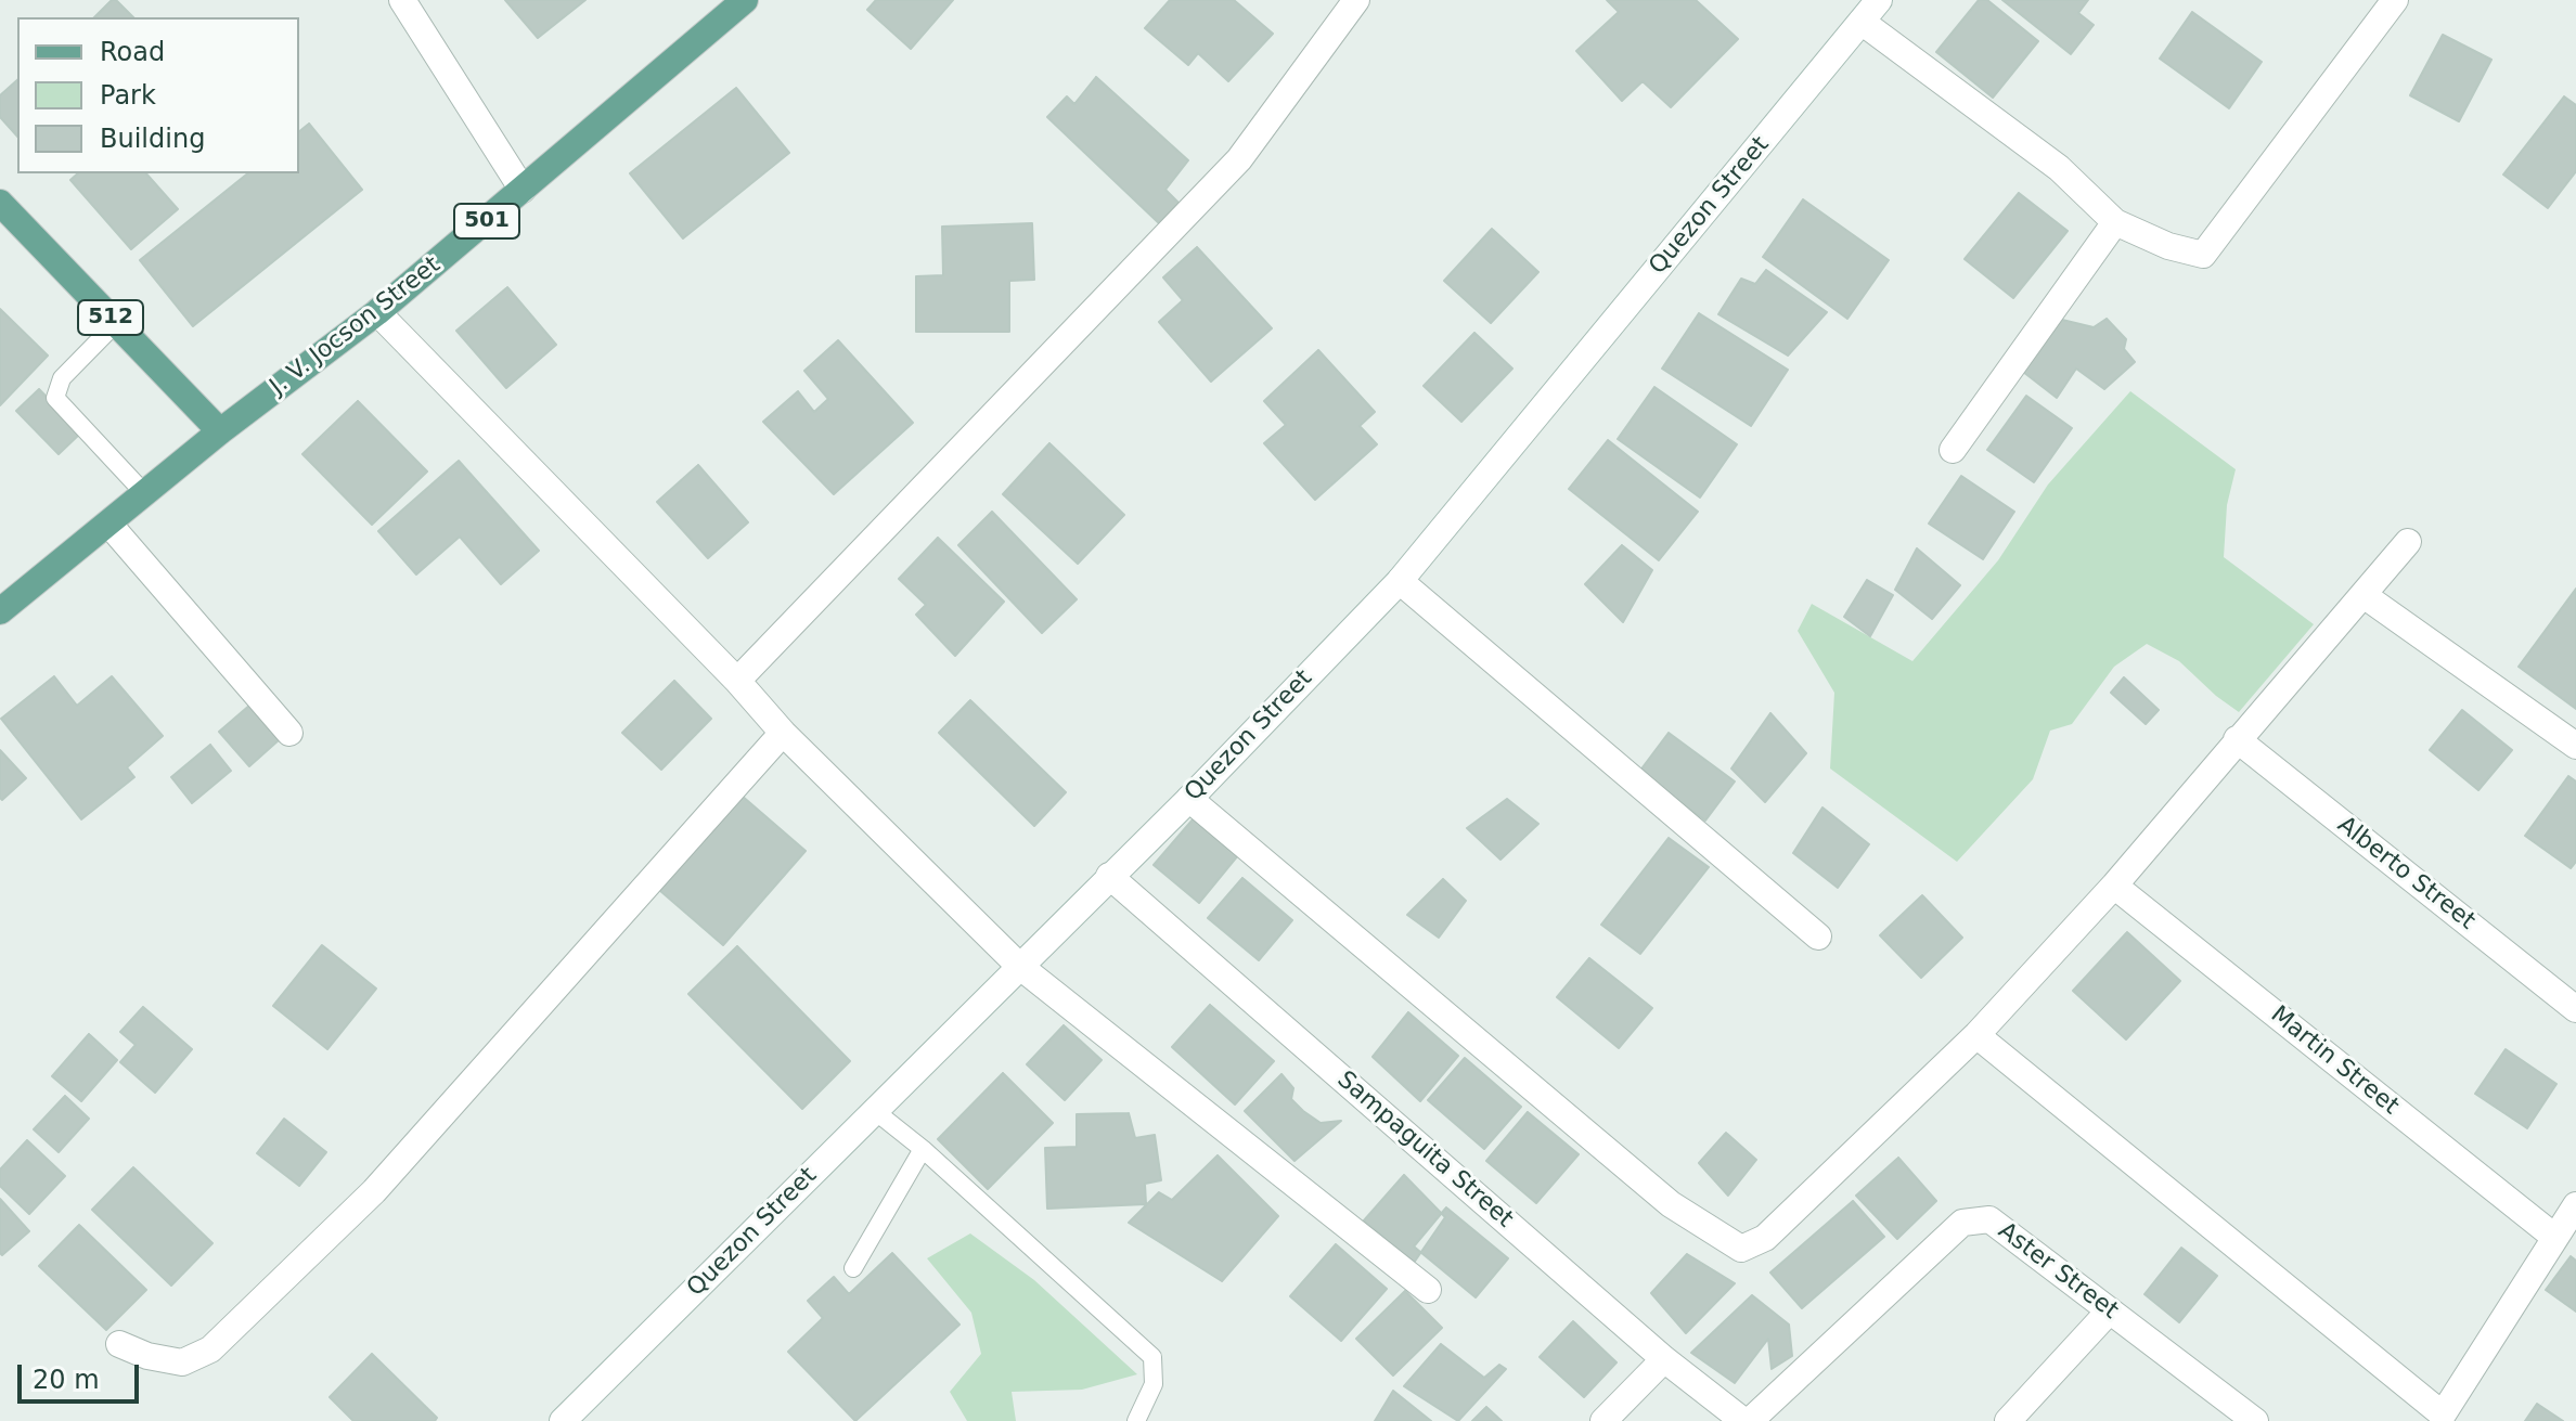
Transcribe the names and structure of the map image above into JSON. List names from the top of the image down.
{
  "streets": {
    "main road": ["501", "512", "J. V. Jocson Street"],
    "street": [
      "Quezon Street",
      "Alberto Street",
      "Martin Street",
      "Sampaguita Street",
      "Aster Street"
    ]
  },
  "crossings": [
    ["Quezon Street", "Sampaguita Street"],
    ["512", "J. V. Jocson Street"]
  ],
  "legend": ["Road", "Park", "Building"],
  "scale_bar": "20 m"
}
